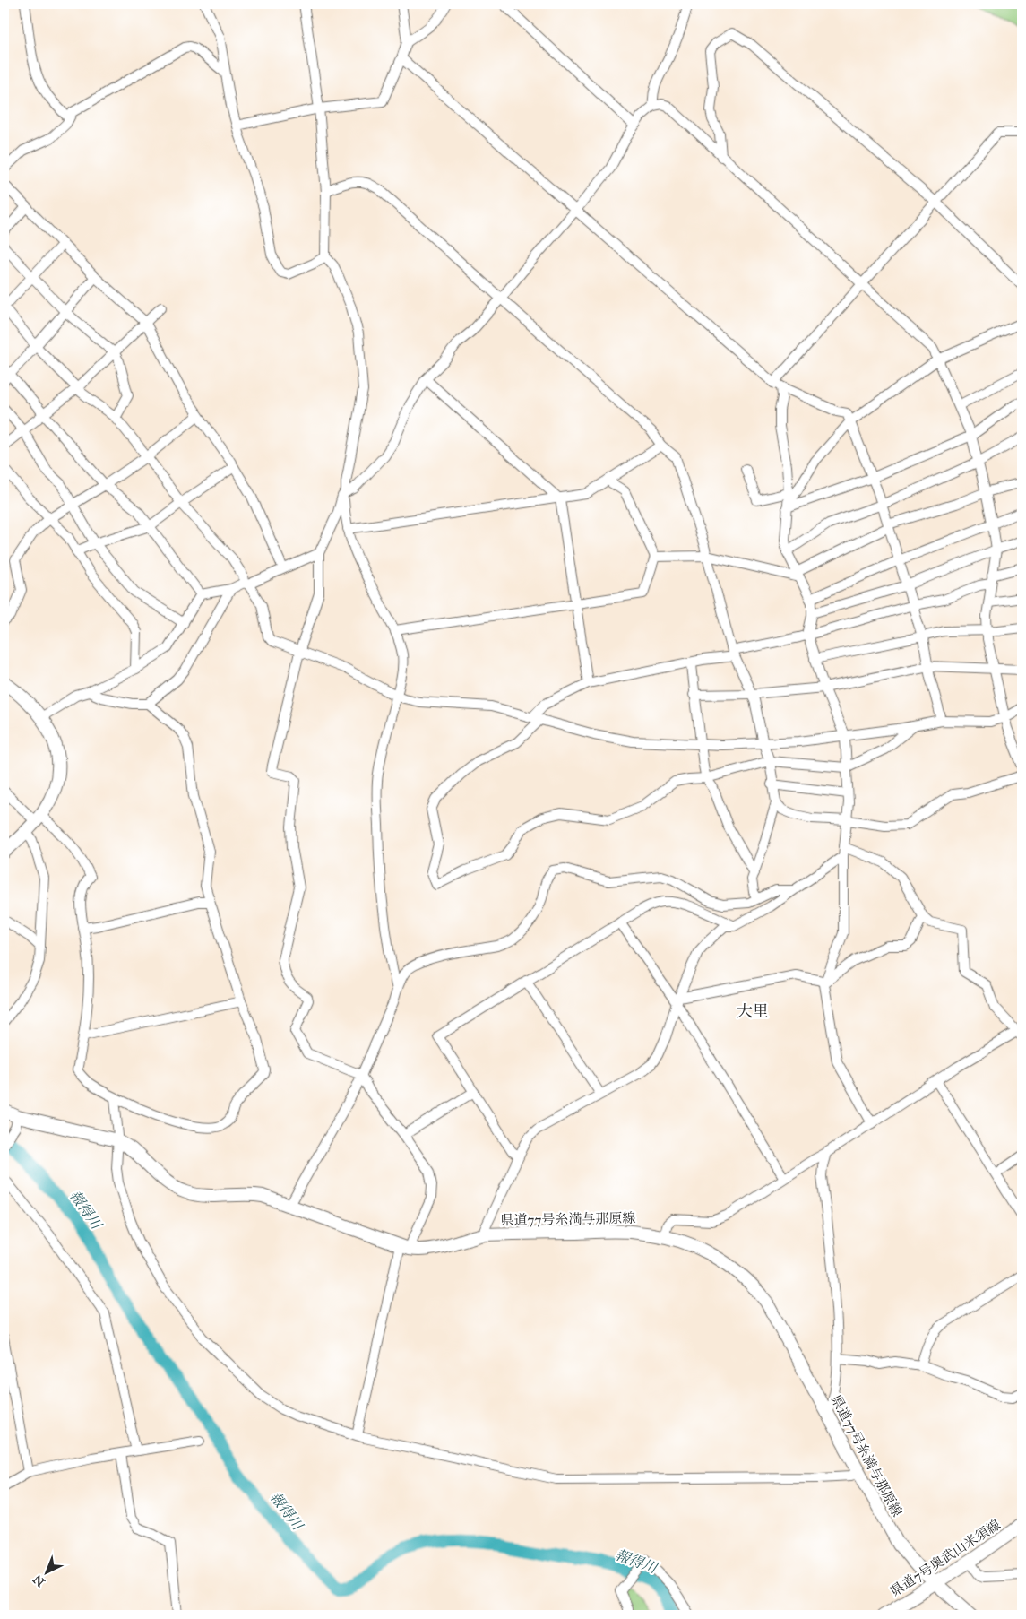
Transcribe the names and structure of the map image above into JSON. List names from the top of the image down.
{
  "streets": {
    "main road": ["県道77号糸満与那原線", "県道7号奥武山米須線"]
  },
  "crossings": [
    ["県道77号糸満与那原線", "県道7号奥武山米須線"]
  ],
  "districts": ["大里"],
  "water": ["報得川"],
  "north": "bottom left"
}
